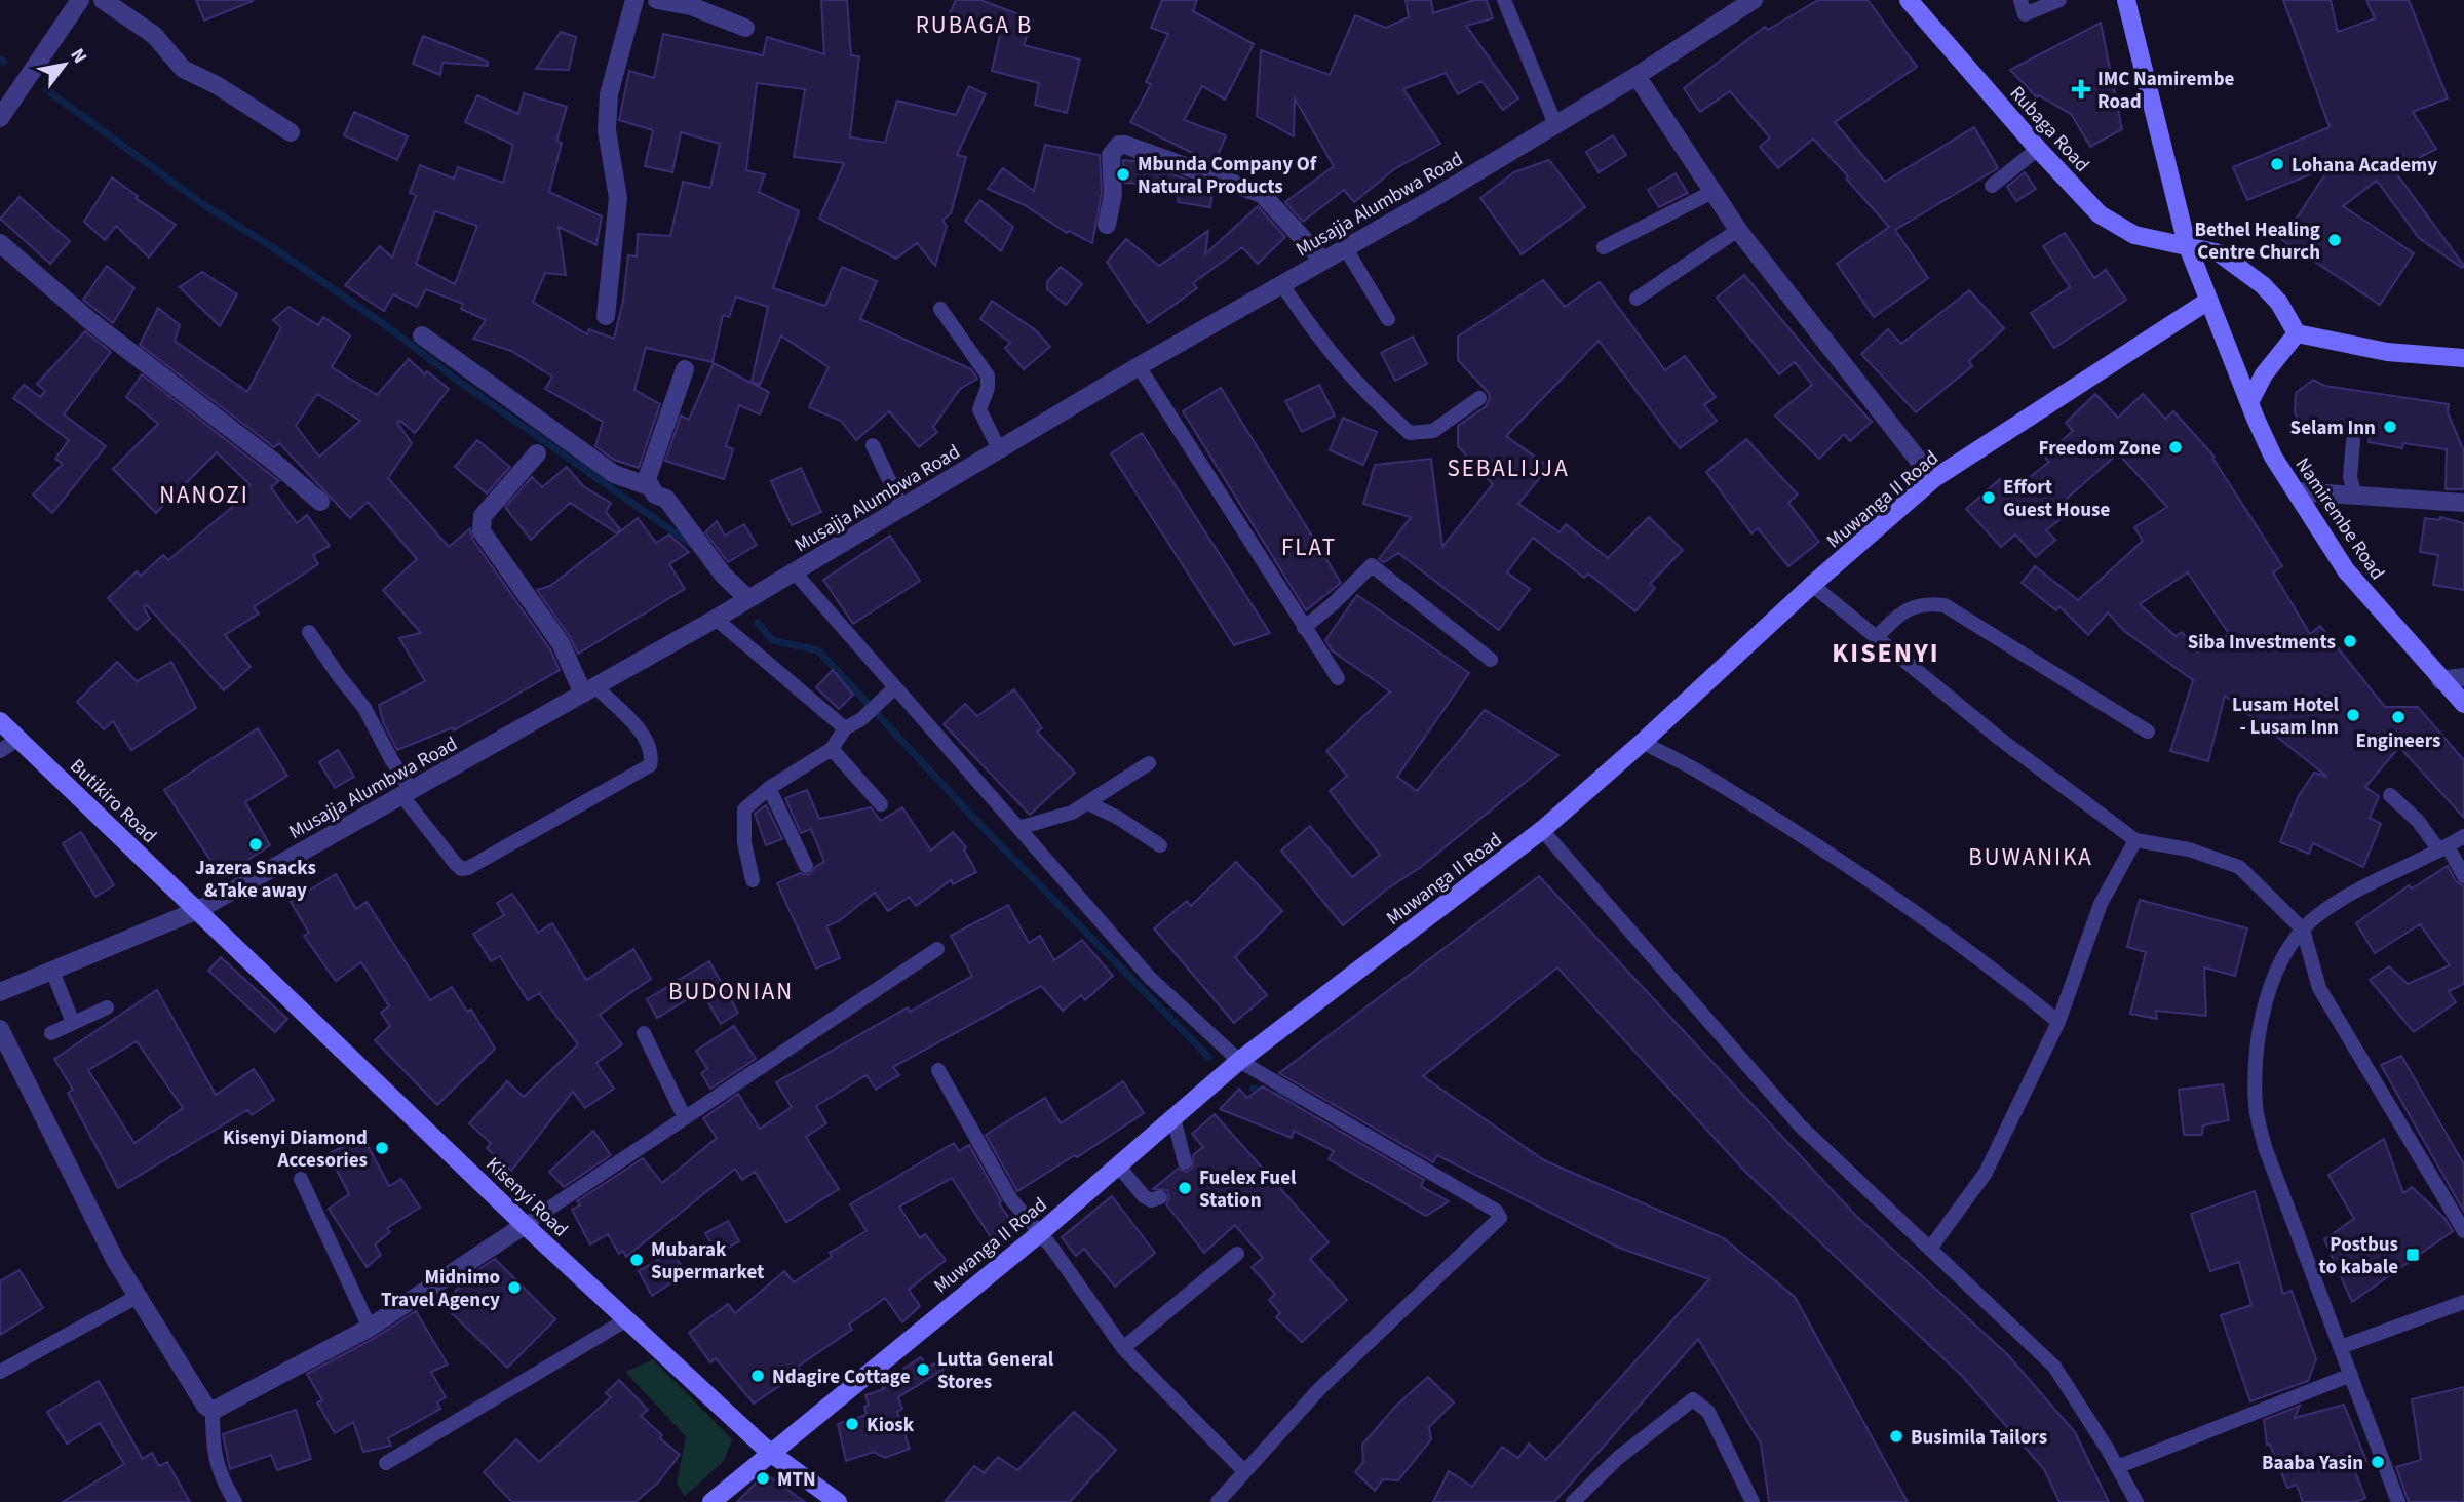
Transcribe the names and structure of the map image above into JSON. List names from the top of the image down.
{
  "streets": {
    "street": [
      "Rubaga Road",
      "Musajja Alumbwa Road",
      "Muwanga II Road",
      "Namirembe Road",
      "Butikiro Road",
      "Kisenyi Road"
    ]
  },
  "crossings": [
    ["Rubaga Road", "Namirembe Road"],
    ["Musajja Alumbwa Road", "Butikiro Road"],
    ["Musajja Alumbwa Road", "Kisenyi Road"],
    ["Muwanga II Road", "Namirembe Road"],
    ["Muwanga II Road", "Kisenyi Road"],
    ["Butikiro Road", "Kisenyi Road"]
  ],
  "districts": [
    "RUBAGA B",
    "SEBALIJJA",
    "NANOZI",
    "FLAT",
    "KISENYI",
    "BUWANIKA",
    "BUDONIAN"
  ],
  "places": {
    "health": ["IMC Namirembe Road"],
    "other": [
      "Lohana Academy",
      "Mbunda Company Of Natural Products",
      "Bethel Healing Centre Church",
      "Selam Inn",
      "Freedom Zone",
      "Effort Guest House",
      "Siba Investments",
      "Lusam Hotel - Lusam Inn",
      "Engineers",
      "Jazera Snacks &Take away",
      "Kisenyi Diamond Accesories",
      "Fuelex Fuel Station",
      "Mubarak Supermarket",
      "Midnimo Travel Agency",
      "Lutta General Stores",
      "Ndagire Cottage",
      "Kiosk",
      "Busimila Tailors",
      "Baaba Yasin",
      "MTN"
    ],
    "transit": ["Postbus to kabale"]
  },
  "north": "top right"
}
